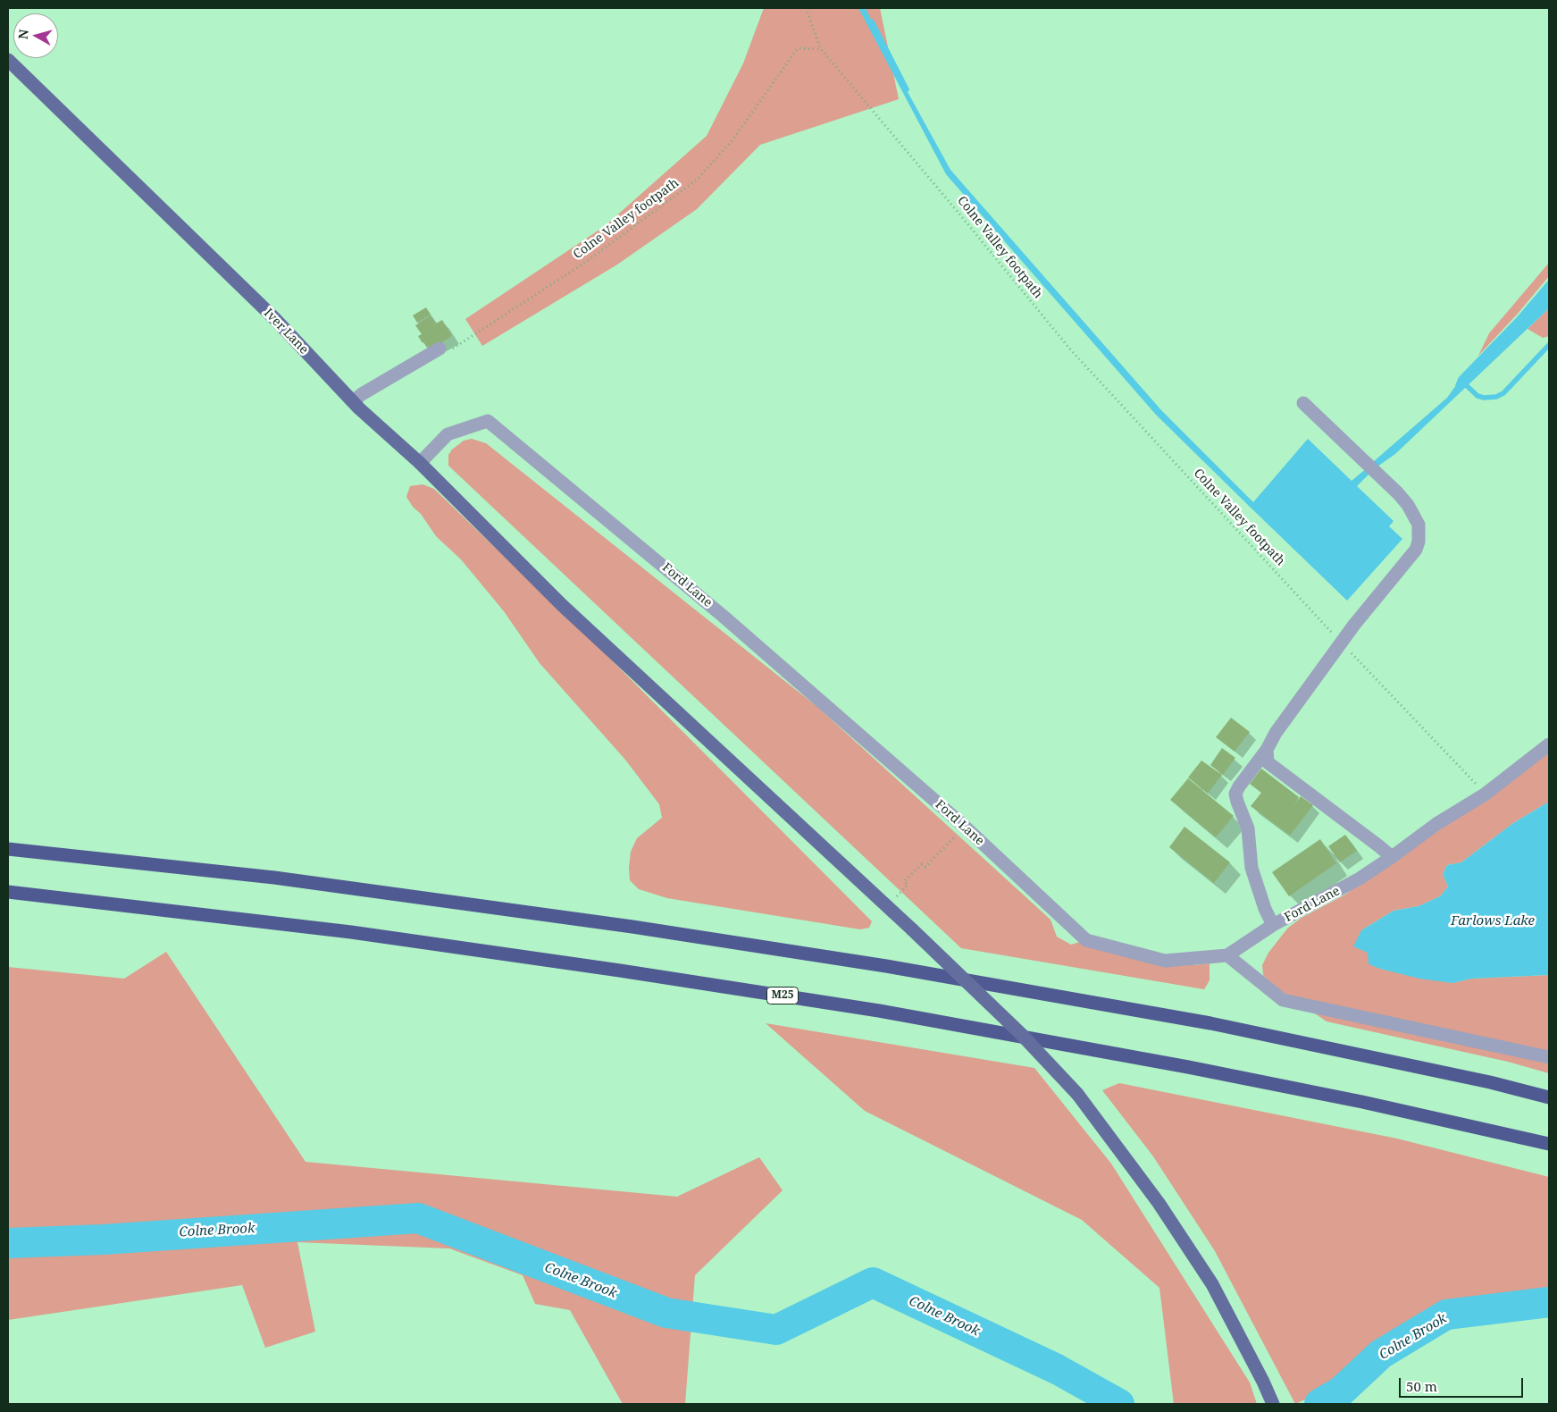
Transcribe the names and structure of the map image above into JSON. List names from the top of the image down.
{
  "streets": {
    "highway": ["M25"],
    "main road": ["Iver Lane"],
    "street": ["Ford Lane"],
    "path": ["Colne Valley footpath"]
  },
  "crossings": [
    ["Colne Valley footpath", "Ford Lane"],
    ["Iver Lane", "Ford Lane"]
  ],
  "water": ["Farlows Lake", "Colne Brook"],
  "scale_bar": "50 m",
  "north": "left"
}
